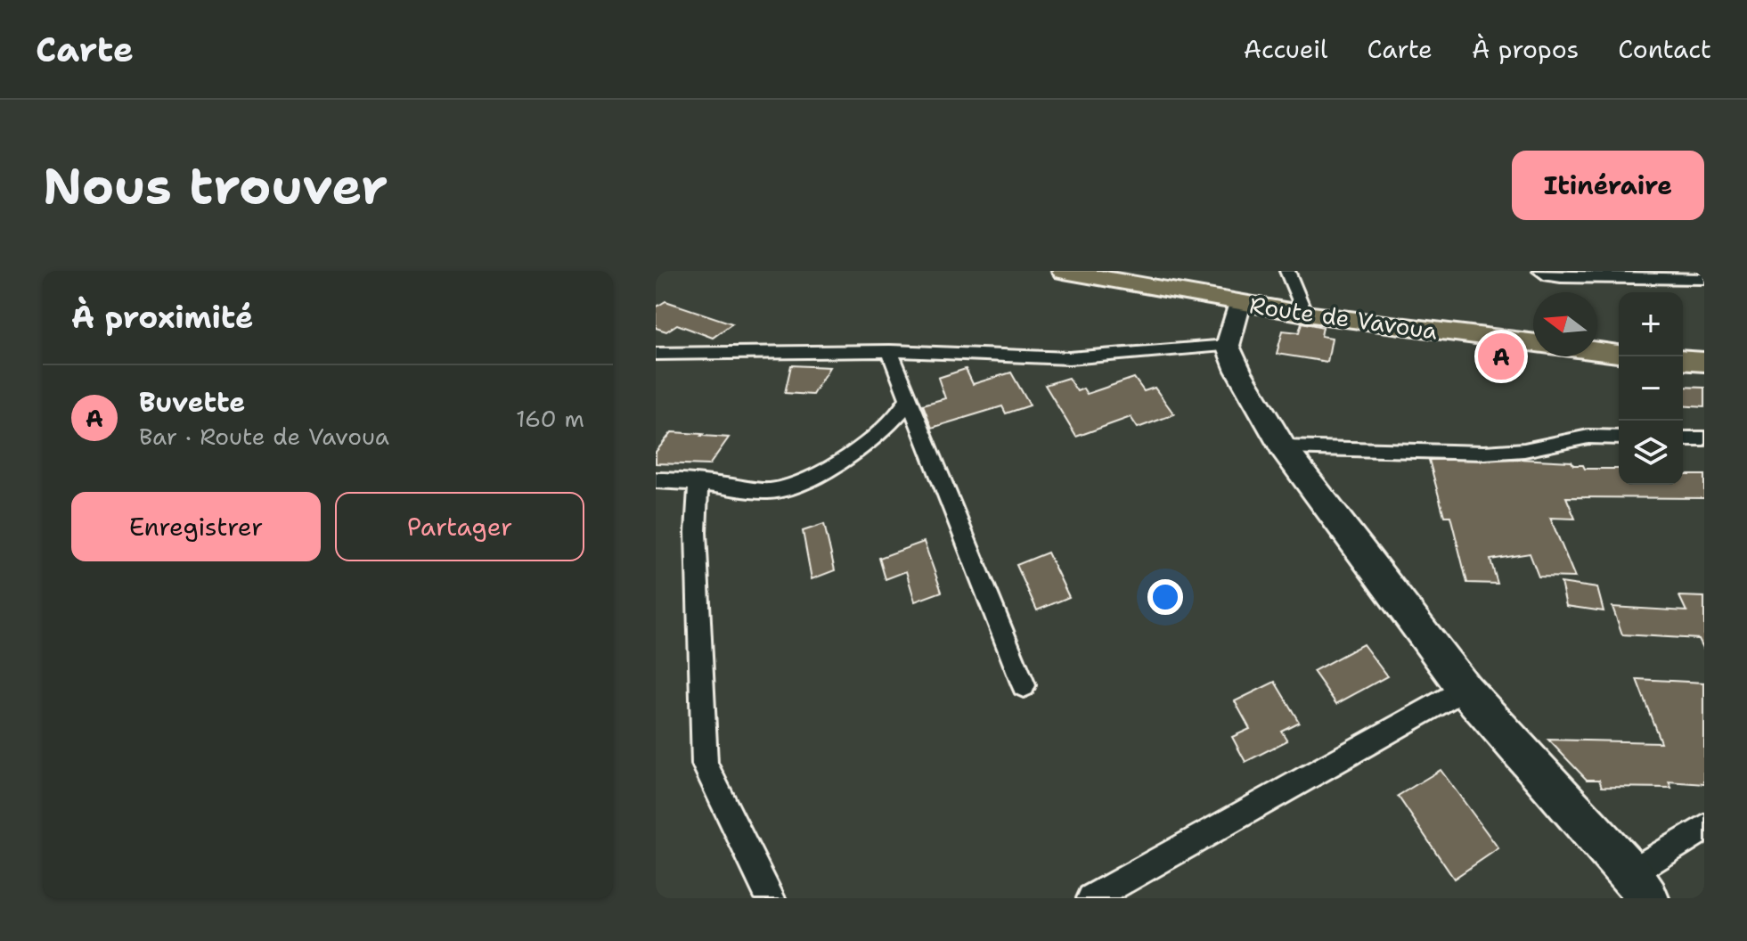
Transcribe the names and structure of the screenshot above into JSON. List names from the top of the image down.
{
  "streets": {
    "main road": ["Route de Vavoua"]
  },
  "north": "left",
  "page": {
    "header": "Carte",
    "nav": [
      "Accueil",
      "Carte",
      "À propos",
      "Contact"
    ],
    "buttons": [
      "Itinéraire",
      ["Enregistrer", "Partager"]
    ],
    "title": "Nous trouver",
    "heading": "À proximité",
    "map_buttons": ["+", "−"],
    "pins": "A",
    "list": [
      {
        "mark": "A",
        "name": "Buvette",
        "note": "Bar · Route de Vavoua",
        "value": "160 m"
      }
    ]
  }
}
